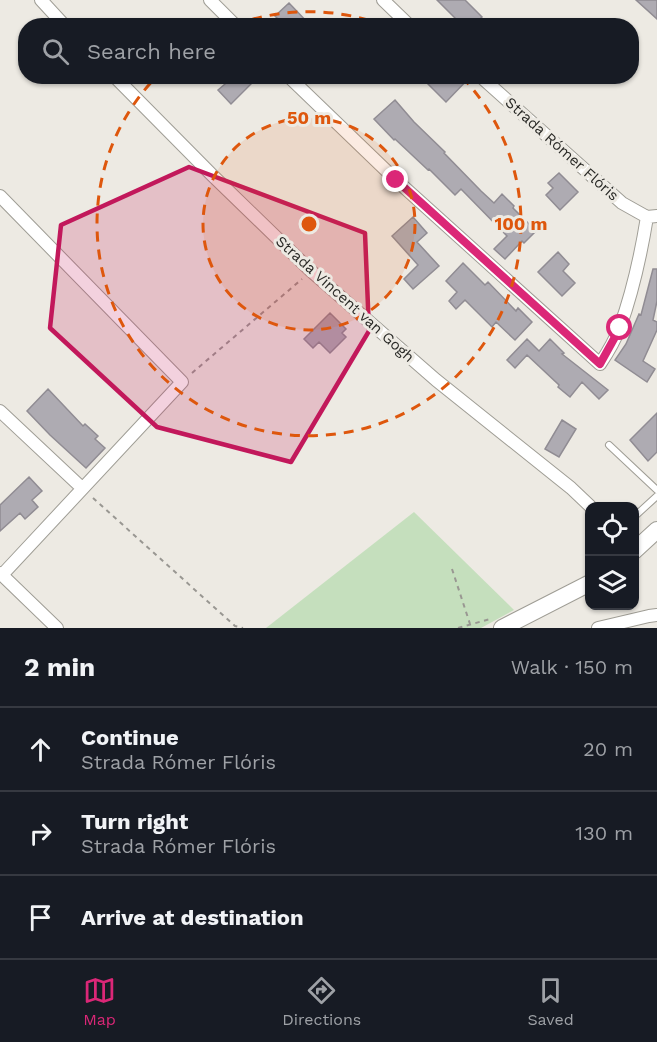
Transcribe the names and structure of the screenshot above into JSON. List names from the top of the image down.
{
  "streets": {
    "street": ["Strada Rómer Flóris", "Strada Vincent van Gogh"]
  },
  "page": {
    "search": "Search here",
    "heading": ["2 min", "Walk · 150 m"],
    "list": [
      ["Continue", "Strada Rómer Flóris", "20 m"],
      ["Turn right", "Strada Rómer Flóris", "130 m"],
      "Arrive at destination"
    ],
    "nav": ["Map", "Directions", "Saved"]
  },
  "rings": ["50 m", "100 m"]
}
